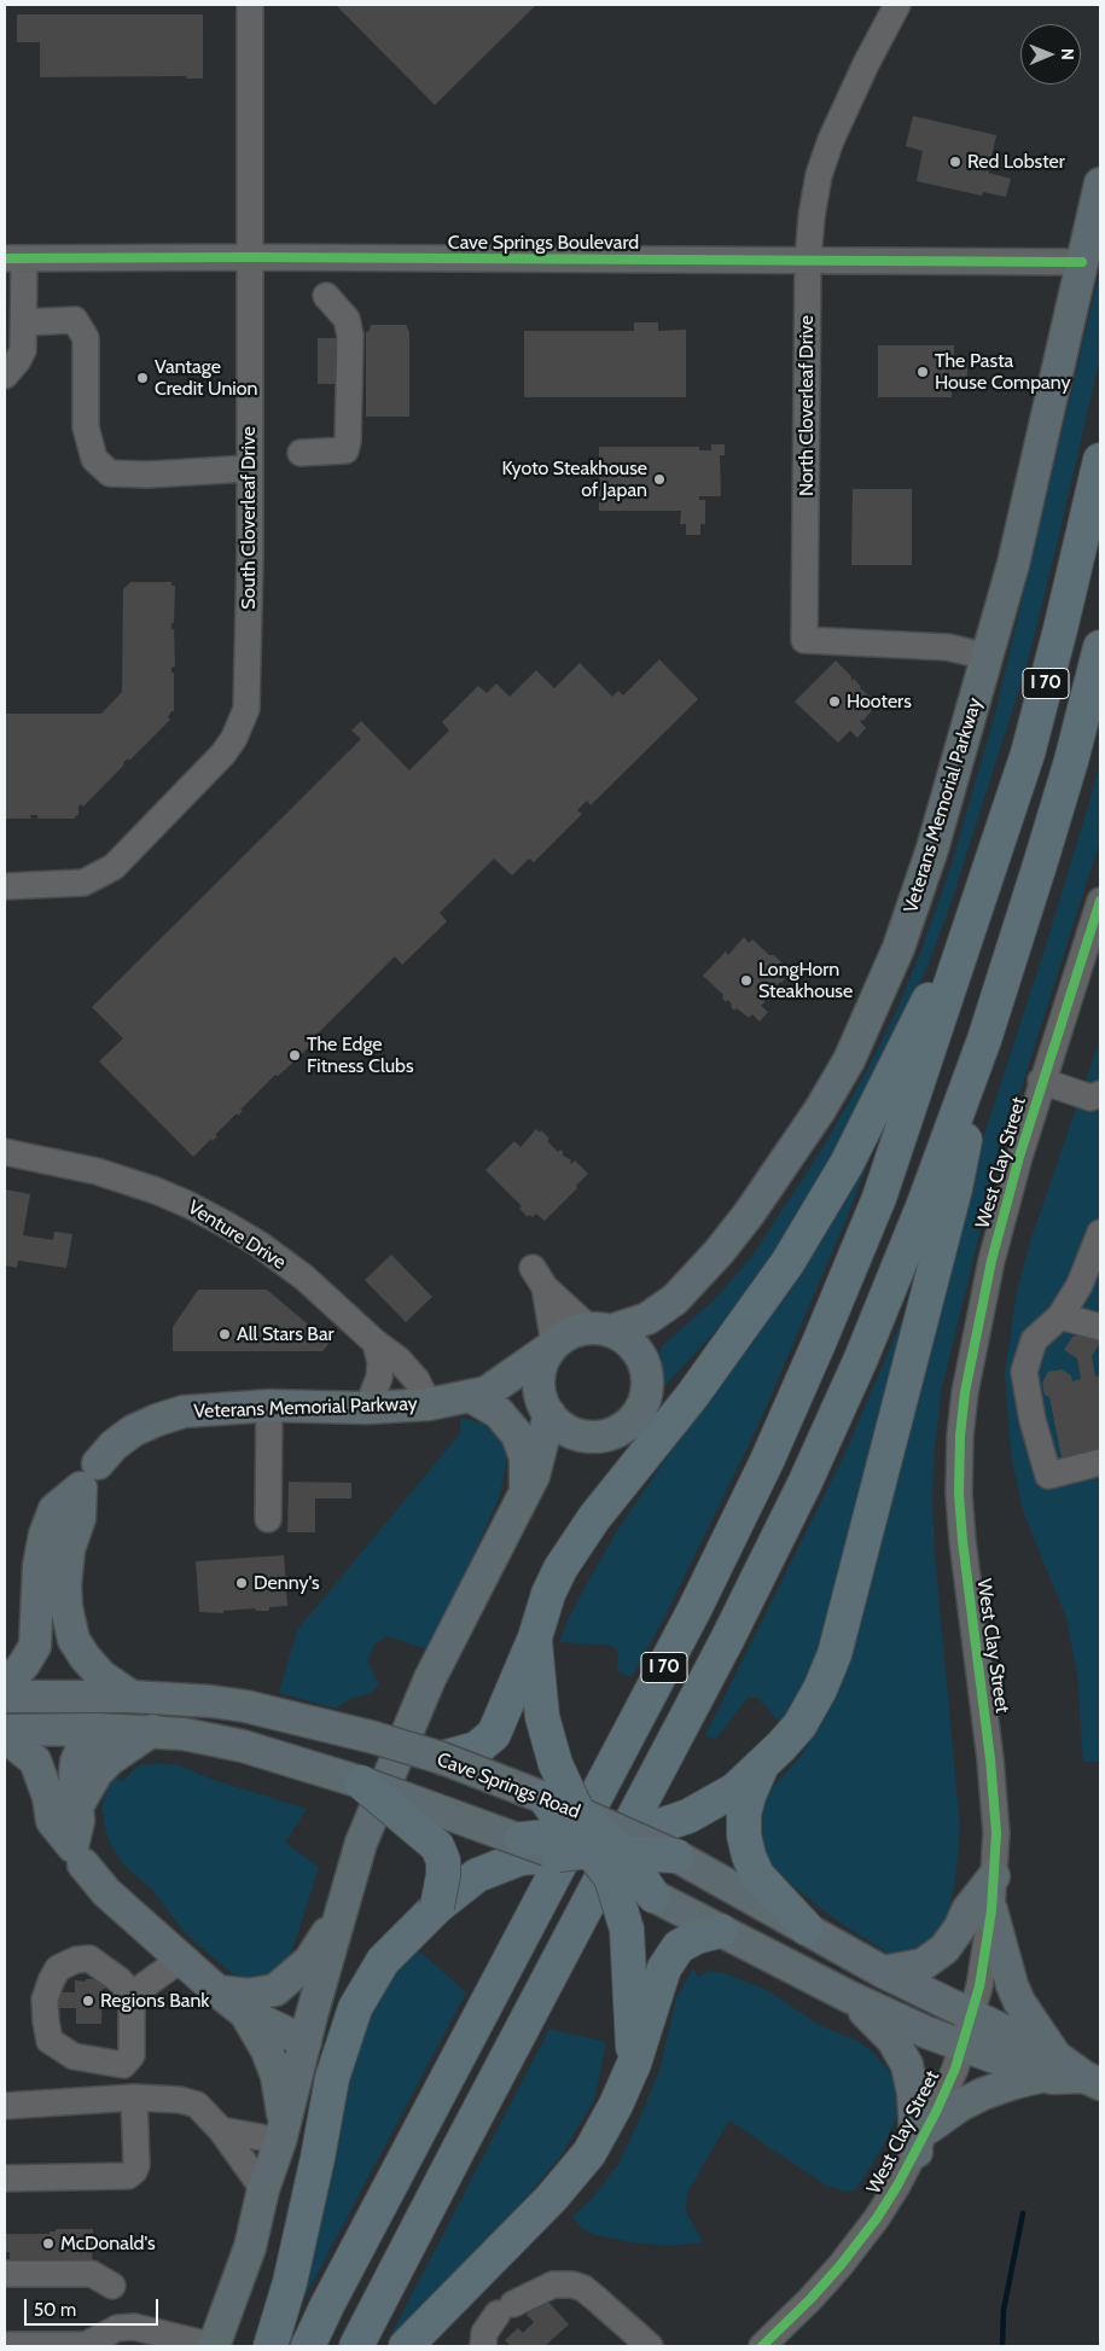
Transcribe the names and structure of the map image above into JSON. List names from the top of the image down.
{
  "streets": {
    "highway": ["I 70"],
    "main road": ["Veterans Memorial Parkway", "Cave Springs Road"],
    "street": [
      "Cave Springs Boulevard",
      "North Cloverleaf Drive",
      "South Cloverleaf Drive",
      "West Clay Street",
      "Venture Drive"
    ]
  },
  "crossings": [
    ["Cave Springs Boulevard", "North Cloverleaf Drive"],
    ["Cave Springs Boulevard", "South Cloverleaf Drive"],
    ["Cave Springs Boulevard", "Veterans Memorial Parkway"],
    ["North Cloverleaf Drive", "Veterans Memorial Parkway"],
    ["Veterans Memorial Parkway", "Venture Drive"]
  ],
  "places": [
    "Red Lobster",
    "The Pasta House Company",
    "Vantage Credit Union",
    "Kyoto Steakhouse of Japan",
    "Hooters",
    "LongHorn Steakhouse",
    "The Edge Fitness Clubs",
    "All Stars Bar",
    "Denny's",
    "Regions Bank",
    "McDonald's"
  ],
  "scale_bar": "50 m",
  "north": "right"
}
